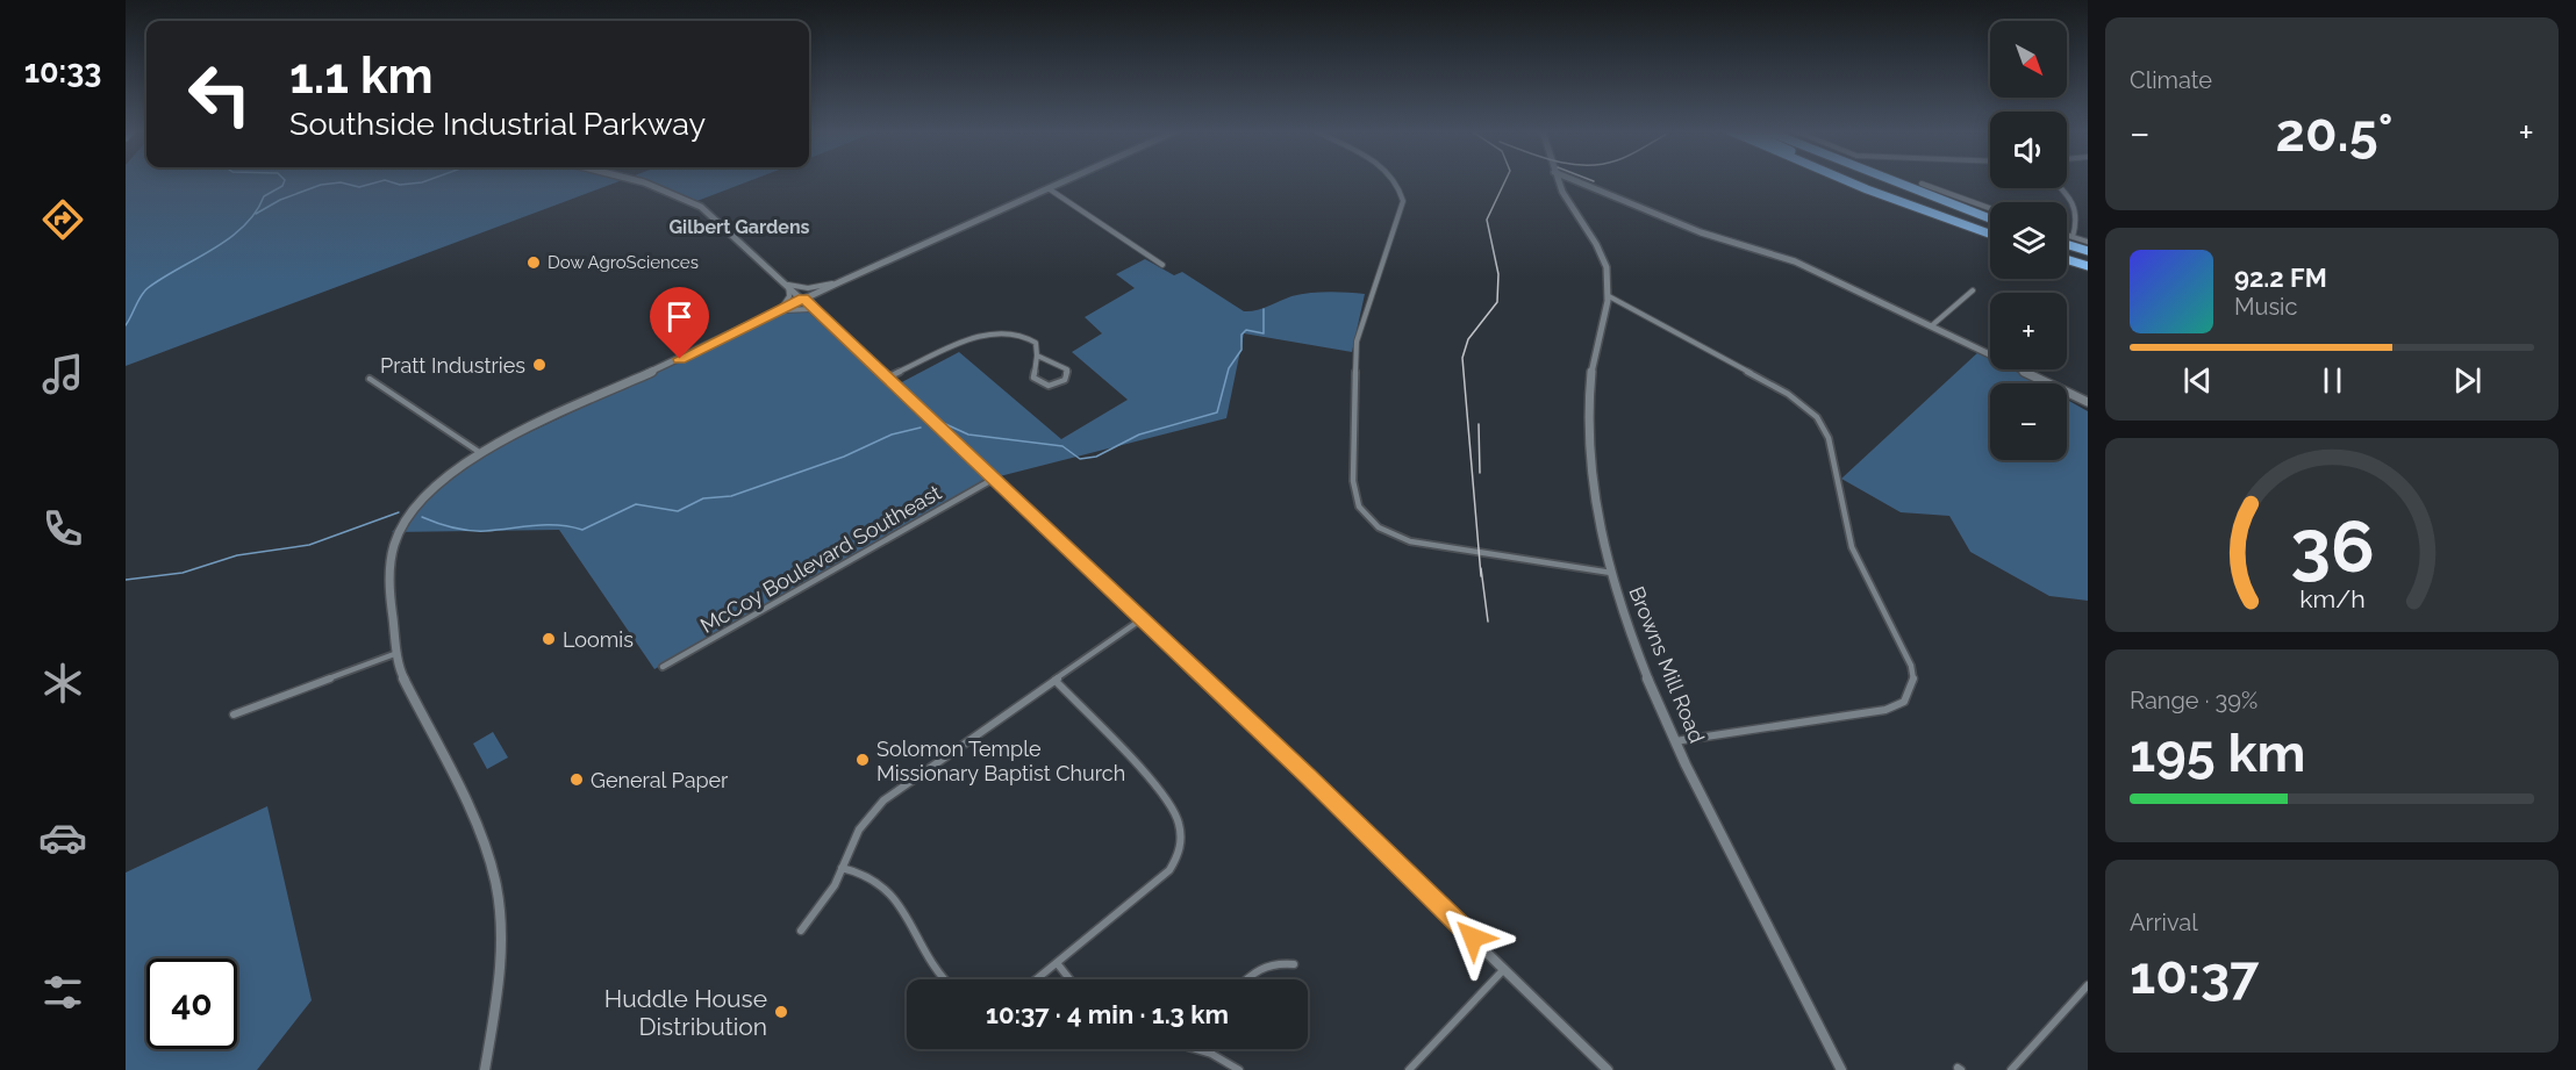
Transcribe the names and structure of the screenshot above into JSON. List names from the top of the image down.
{
  "streets": {
    "street": ["McCoy Boulevard Southeast", "Browns Mill Road"]
  },
  "districts": ["Gilbert Gardens"],
  "places": [
    "Dow AgroSciences",
    "Pratt Industries",
    "Loomis",
    "Solomon Temple Missionary Baptist Church",
    "General Paper",
    "Huddle House Distribution"
  ],
  "north": "bottom right",
  "page": {
    "tabs": "10:33",
    "tile": [
      "Climate",
      ["Range · 39%", "195 km"],
      ["Arrival", "10:37"]
    ],
    "map_buttons": ["+", "−"],
    "turn": ["1.1 km", "Southside Industrial Parkway"],
    "heat": ["−", "20.5°", "+"],
    "song": ["92.2 FM", "Music"],
    "limit": "40",
    "trip": "10:37 · 4 min · 1.3 km",
    "gauge": ["36", "km/h"]
  }
}
